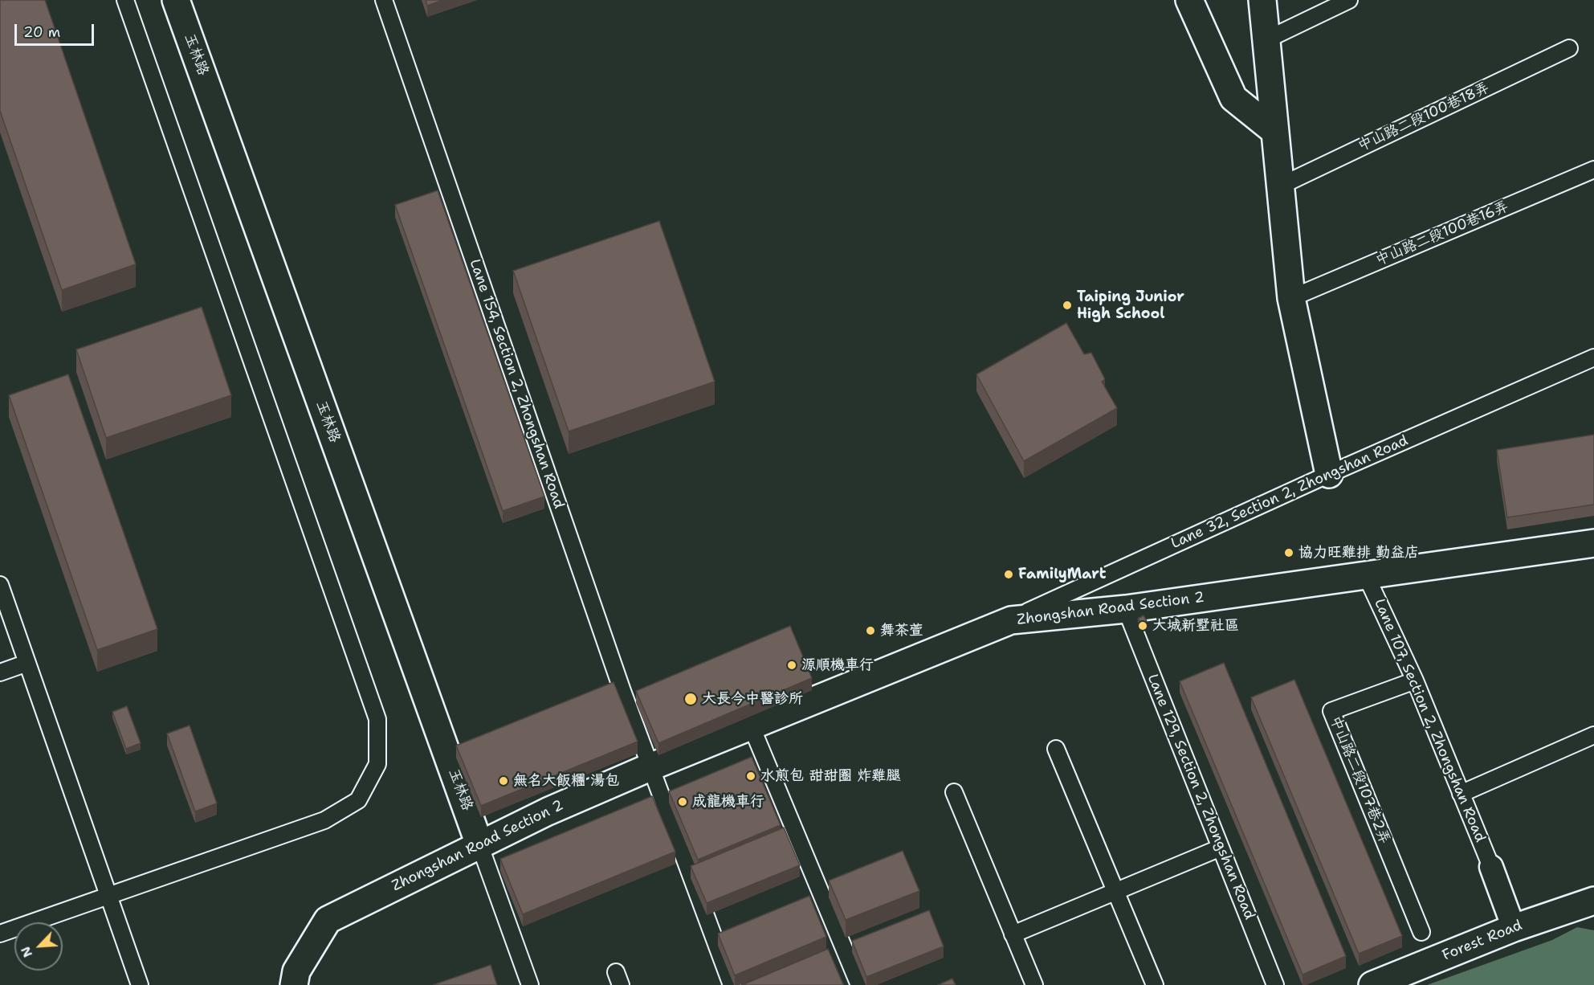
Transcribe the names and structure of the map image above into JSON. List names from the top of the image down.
{
  "streets": {
    "street": ["玉林路", "Zhongshan Road Section 2", "Forest Road"],
    "lane": [
      "中山路二段100巷18弄",
      "中山路二段100巷16弄",
      "Lane 154, Section 2, Zhongshan Road",
      "Lane 32, Section 2, Zhongshan Road",
      "Lane 107, Section 2, Zhongshan Road",
      "中山路二段107巷2弄",
      "Lane 129, Section 2, Zhongshan Road"
    ]
  },
  "crossings": [
    ["玉林路", "Zhongshan Road Section 2"],
    ["Lane 154, Section 2, Zhongshan Road", "Zhongshan Road Section 2"],
    ["Lane 32, Section 2, Zhongshan Road", "Zhongshan Road Section 2"],
    ["Zhongshan Road Section 2", "Lane 107, Section 2, Zhongshan Road"],
    ["Zhongshan Road Section 2", "Lane 129, Section 2, Zhongshan Road"],
    ["Lane 107, Section 2, Zhongshan Road", "中山路二段107巷2弄"]
  ],
  "places": [
    "Taiping Junior High School",
    "協力旺雞排 勤益店",
    "FamilyMart",
    "大城新墅社區",
    "舞茶萱",
    "源順機車行",
    "大長今中醫診所",
    "水煎包 甜甜圈 炸雞腿",
    "無名大飯糰 湯包",
    "成龍機車行"
  ],
  "scale_bar": "20 m",
  "north": "bottom left"
}
